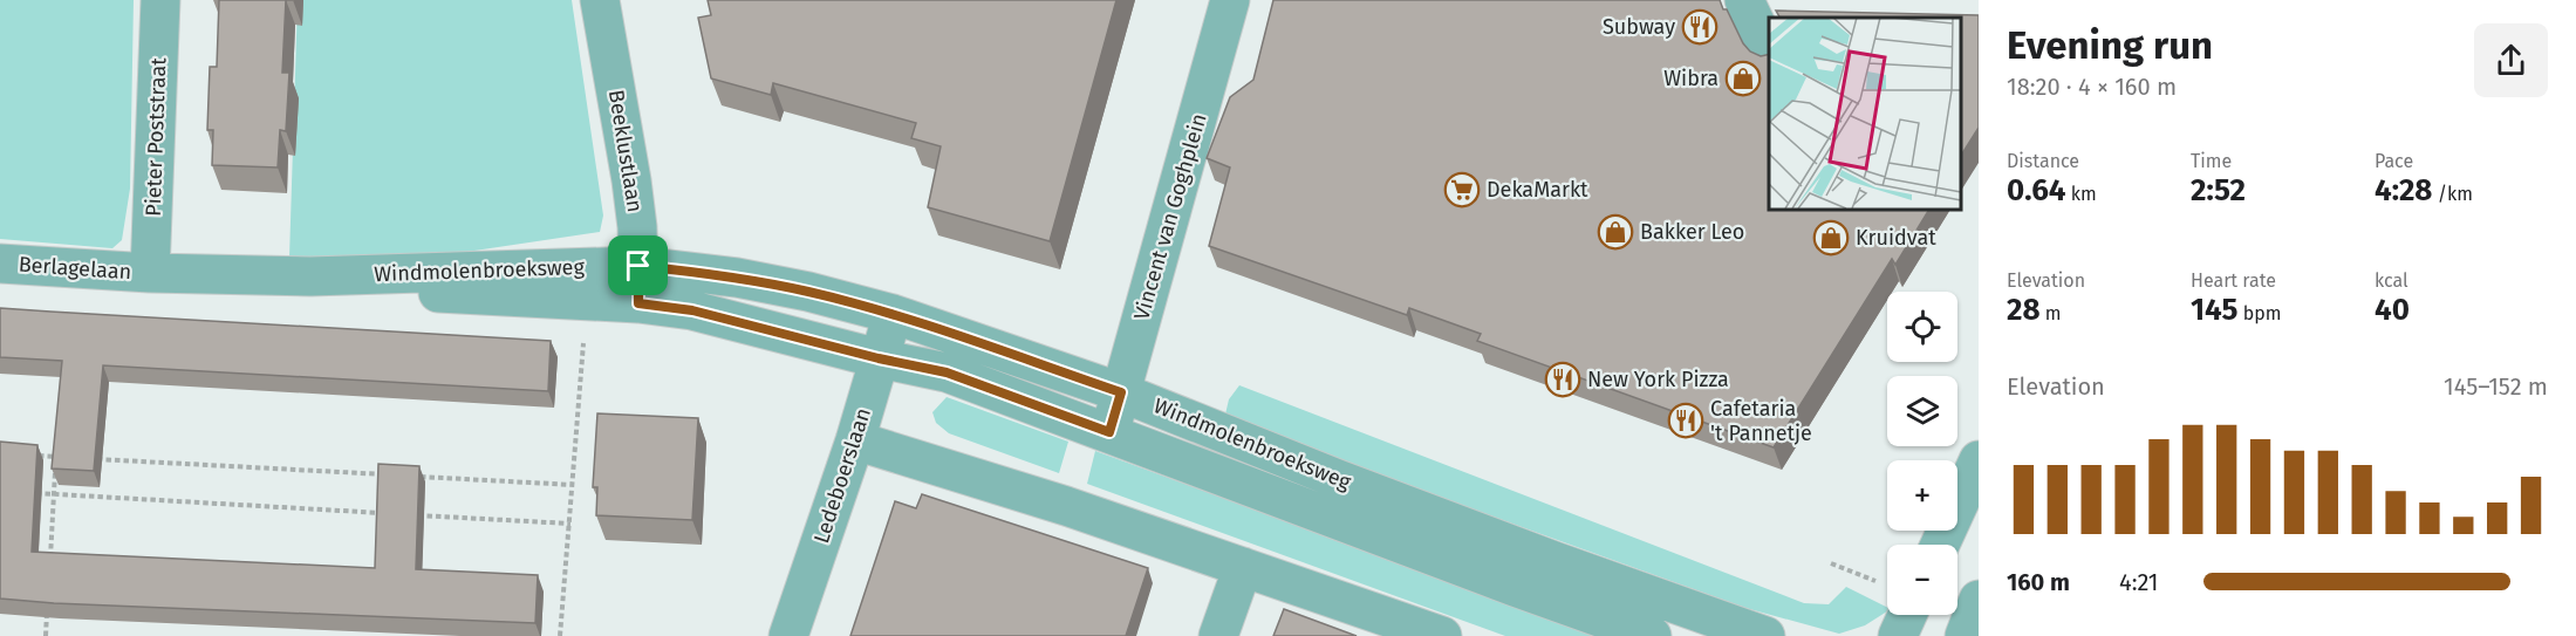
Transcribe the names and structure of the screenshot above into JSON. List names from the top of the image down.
{
  "streets": {
    "street": [
      "Pieter Poststraat",
      "Beeklustlaan",
      "Vincent van Goghplein",
      "Berlagelaan",
      "Windmolenbroeksweg",
      "Ledeboerslaan"
    ]
  },
  "crossings": [
    ["Pieter Poststraat", "Berlagelaan"],
    ["Pieter Poststraat", "Windmolenbroeksweg"],
    ["Beeklustlaan", "Windmolenbroeksweg"],
    ["Vincent van Goghplein", "Windmolenbroeksweg"],
    ["Berlagelaan", "Windmolenbroeksweg"],
    ["Windmolenbroeksweg", "Ledeboerslaan"]
  ],
  "places": {
    "restaurant": ["Subway", "New York Pizza", "Cafetaria 't Pannetje"],
    "shop": ["Wibra", "Bakker Leo", "Kruidvat"],
    "supermarket": ["DekaMarkt"]
  },
  "page": {
    "heading": ["Evening run", "18:20 · 4 × 160 m"],
    "stats": [
      ["Distance", "0.64 km"],
      ["Time", "2:52"],
      ["Pace", "4:28 /km"],
      ["Elevation", "28 m"],
      ["Heart rate", "145 bpm"],
      ["kcal", "40"]
    ],
    "map_buttons": ["+", "−"],
    "chart": ["Elevation", "145–152 m"],
    "list": [
      {
        "name": "160 m",
        "note": "4:21"
      }
    ]
  }
}
